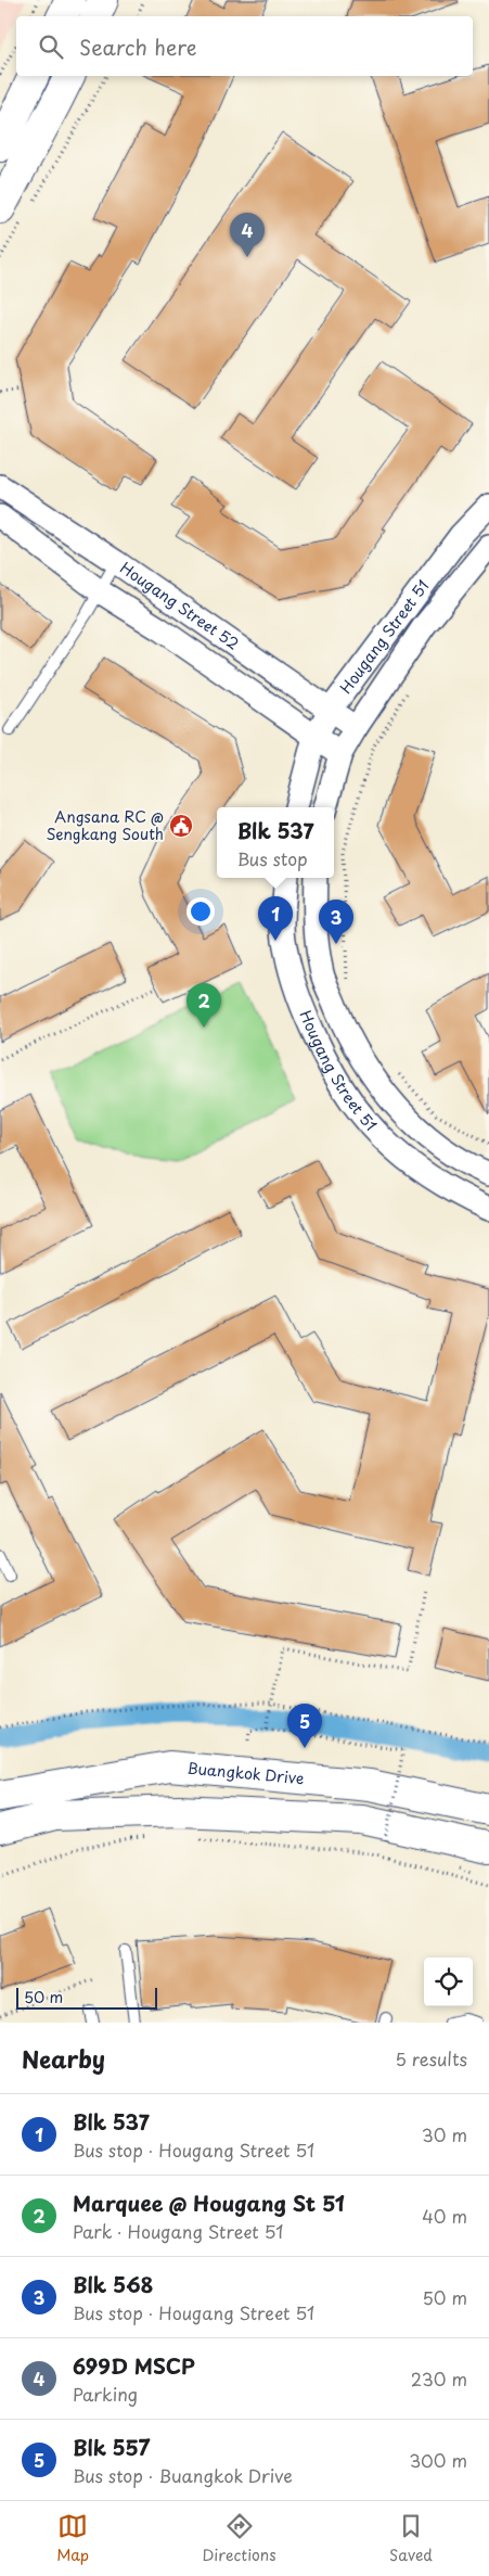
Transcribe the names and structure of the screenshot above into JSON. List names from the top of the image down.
{
  "streets": {
    "main road": ["Buangkok Drive"],
    "street": ["Hougang Street 52", "Hougang Street 51"]
  },
  "crossings": [
    ["Hougang Street 52", "Hougang Street 51"]
  ],
  "places": {
    "public building": ["Angsana RC @ Sengkang South"]
  },
  "scale_bar": "50 m",
  "page": {
    "search": "Search here",
    "pins": [
      "4",
      "1",
      "3",
      "2",
      "5"
    ],
    "popup": ["Blk 537", "Bus stop"],
    "scale": "50 m",
    "heading": ["Nearby", "5 results"],
    "list": [
      {
        "mark": "1",
        "name": "Blk 537",
        "note": "Bus stop · Hougang Street 51",
        "value": "30 m"
      },
      {
        "mark": "2",
        "name": "Marquee @ Hougang St 51",
        "note": "Park · Hougang Street 51",
        "value": "40 m"
      },
      {
        "mark": "3",
        "name": "Blk 568",
        "note": "Bus stop · Hougang Street 51",
        "value": "50 m"
      },
      {
        "mark": "4",
        "name": "699D MSCP",
        "note": "Parking",
        "value": "230 m"
      },
      {
        "mark": "5",
        "name": "Blk 557",
        "note": "Bus stop · Buangkok Drive",
        "value": "300 m"
      }
    ],
    "nav": ["Map", "Directions", "Saved"]
  }
}
